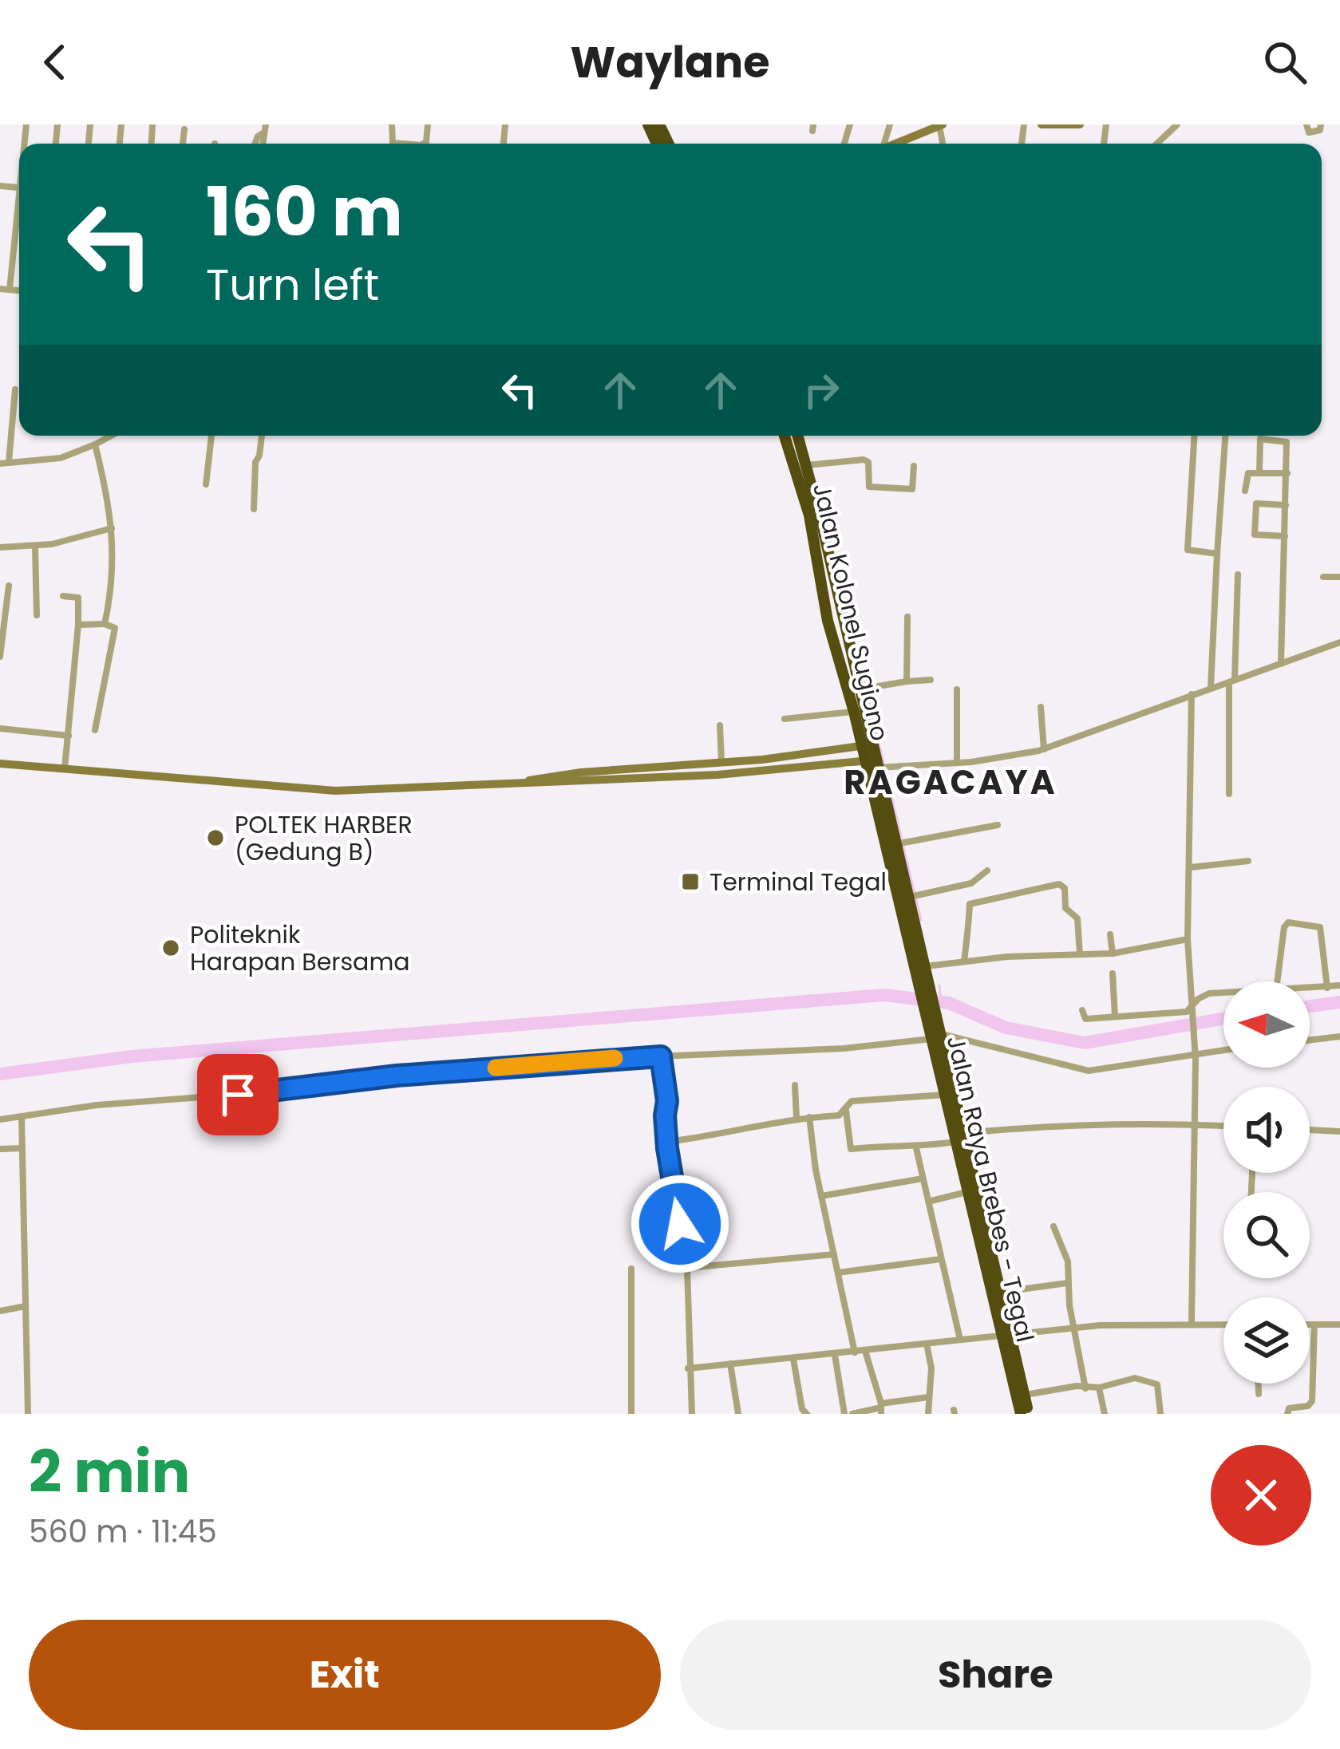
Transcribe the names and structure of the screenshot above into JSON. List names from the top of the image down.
{
  "streets": {
    "highway": ["Jalan Kolonel Sugiono", "Jalan Raya Brebes - Tegal"]
  },
  "crossings": [
    ["Jalan Kolonel Sugiono", "Jalan Raya Brebes - Tegal"]
  ],
  "districts": ["RAGACAYA"],
  "places": {
    "other": ["POLTEK HARBER (Gedung B)", "Politeknik Harapan Bersama"],
    "transit": ["Terminal Tegal"]
  },
  "north": "left",
  "page": {
    "header": "Waylane",
    "turn": ["160 m", "Turn left"],
    "heading": ["2 min", "560 m · 11:45"],
    "buttons": ["Exit", "Share"]
  }
}
